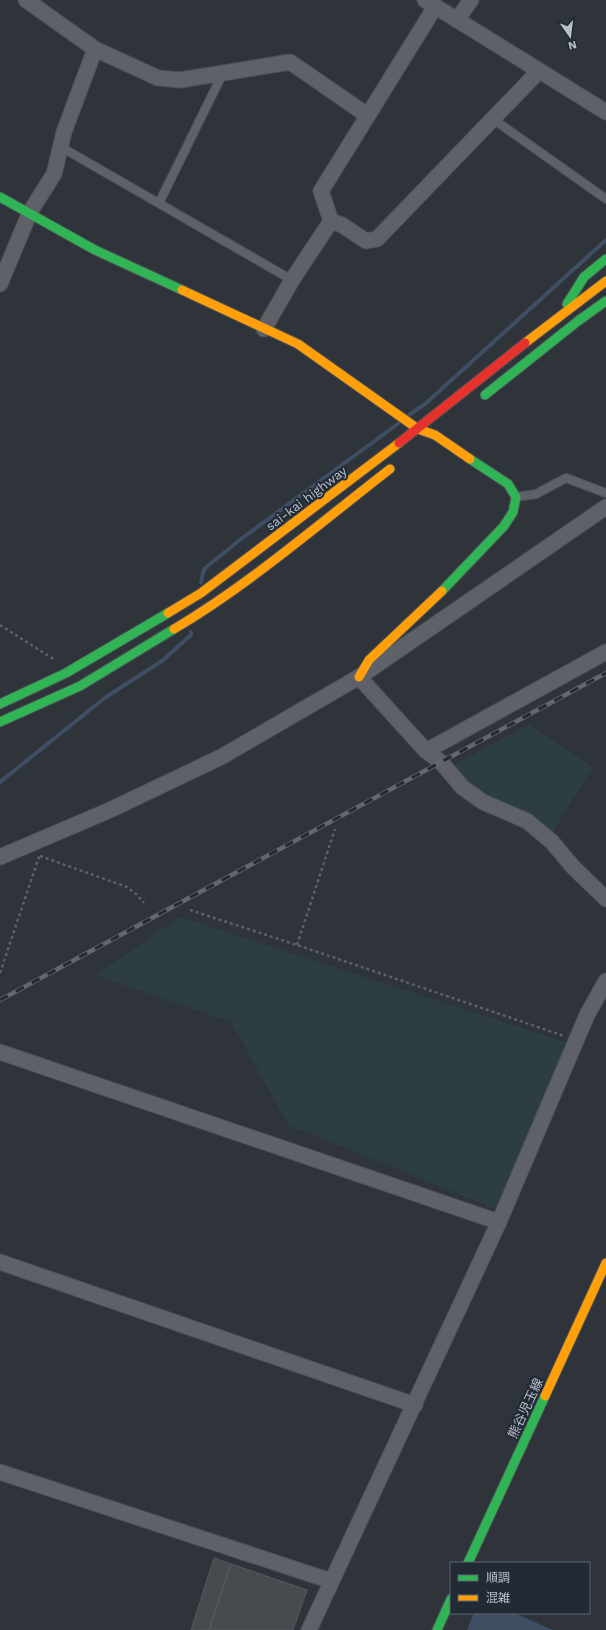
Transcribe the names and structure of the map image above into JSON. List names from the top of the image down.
{
  "streets": {
    "main road": ["sai-kai highway", "熊谷児玉線"]
  },
  "legend": ["順調", "混雑"],
  "north": "bottom"
}
